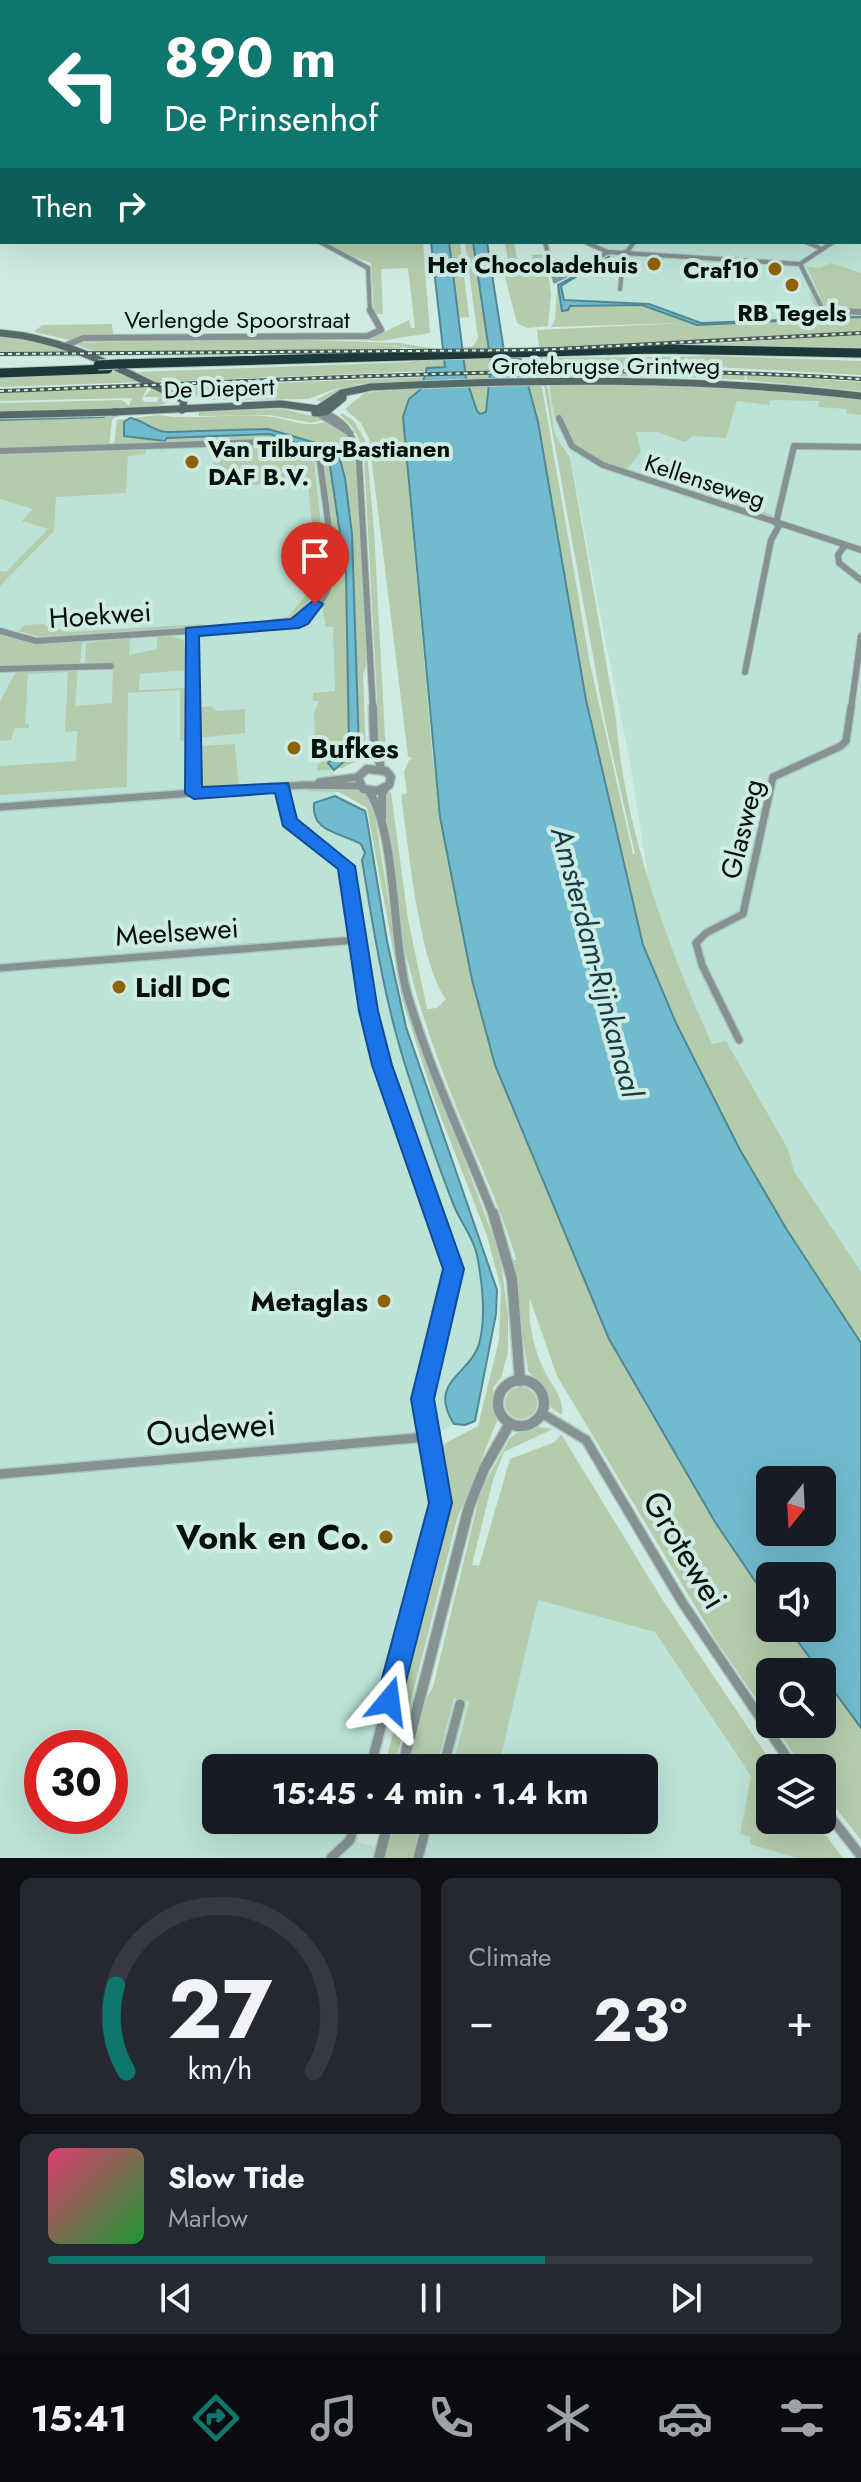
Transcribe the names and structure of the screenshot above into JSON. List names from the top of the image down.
{
  "streets": {
    "main road": ["Grotebrugse Grintweg", "De Diepert"],
    "street": [
      "Verlengde Spoorstraat",
      "Kellenseweg",
      "Hoekwei",
      "Glasweg",
      "Meelsewei",
      "Oudewei",
      "Grotewei"
    ]
  },
  "crossings": [
    ["Grotebrugse Grintweg", "De Diepert"]
  ],
  "water": ["Amsterdam-Rijnkanaal"],
  "places": [
    "Het Chocoladehuis",
    "Craf10",
    "RB Tegels",
    "Van Tilburg-Bastianen DAF B.V.",
    "Bufkes",
    "Lidl DC",
    "Metaglas",
    "Vonk en Co."
  ],
  "north": "bottom",
  "page": {
    "turn": ["890 m", "De Prinsenhof"],
    "then": "Then",
    "limit": "30",
    "trip": "15:45 · 4 min · 1.4 km",
    "tile": "Climate",
    "heat": ["−", "23°", "+"],
    "song": ["Slow Tide", "Marlow"],
    "tabs": "15:41",
    "gauge": ["27", "km/h"]
  }
}
